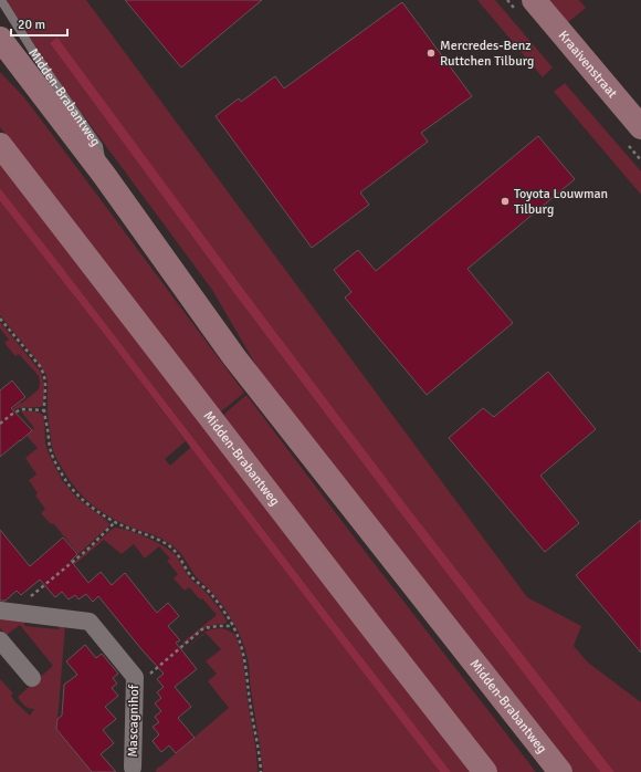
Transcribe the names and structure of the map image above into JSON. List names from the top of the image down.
{
  "streets": {
    "main road": ["Kraaivenstraat", "Midden-Brabantweg"],
    "street": ["Mascagnihof"]
  },
  "places": ["Mercredes-Benz Ruttchen Tilburg", "Toyota Louwman Tilburg"],
  "scale_bar": "20 m"
}
